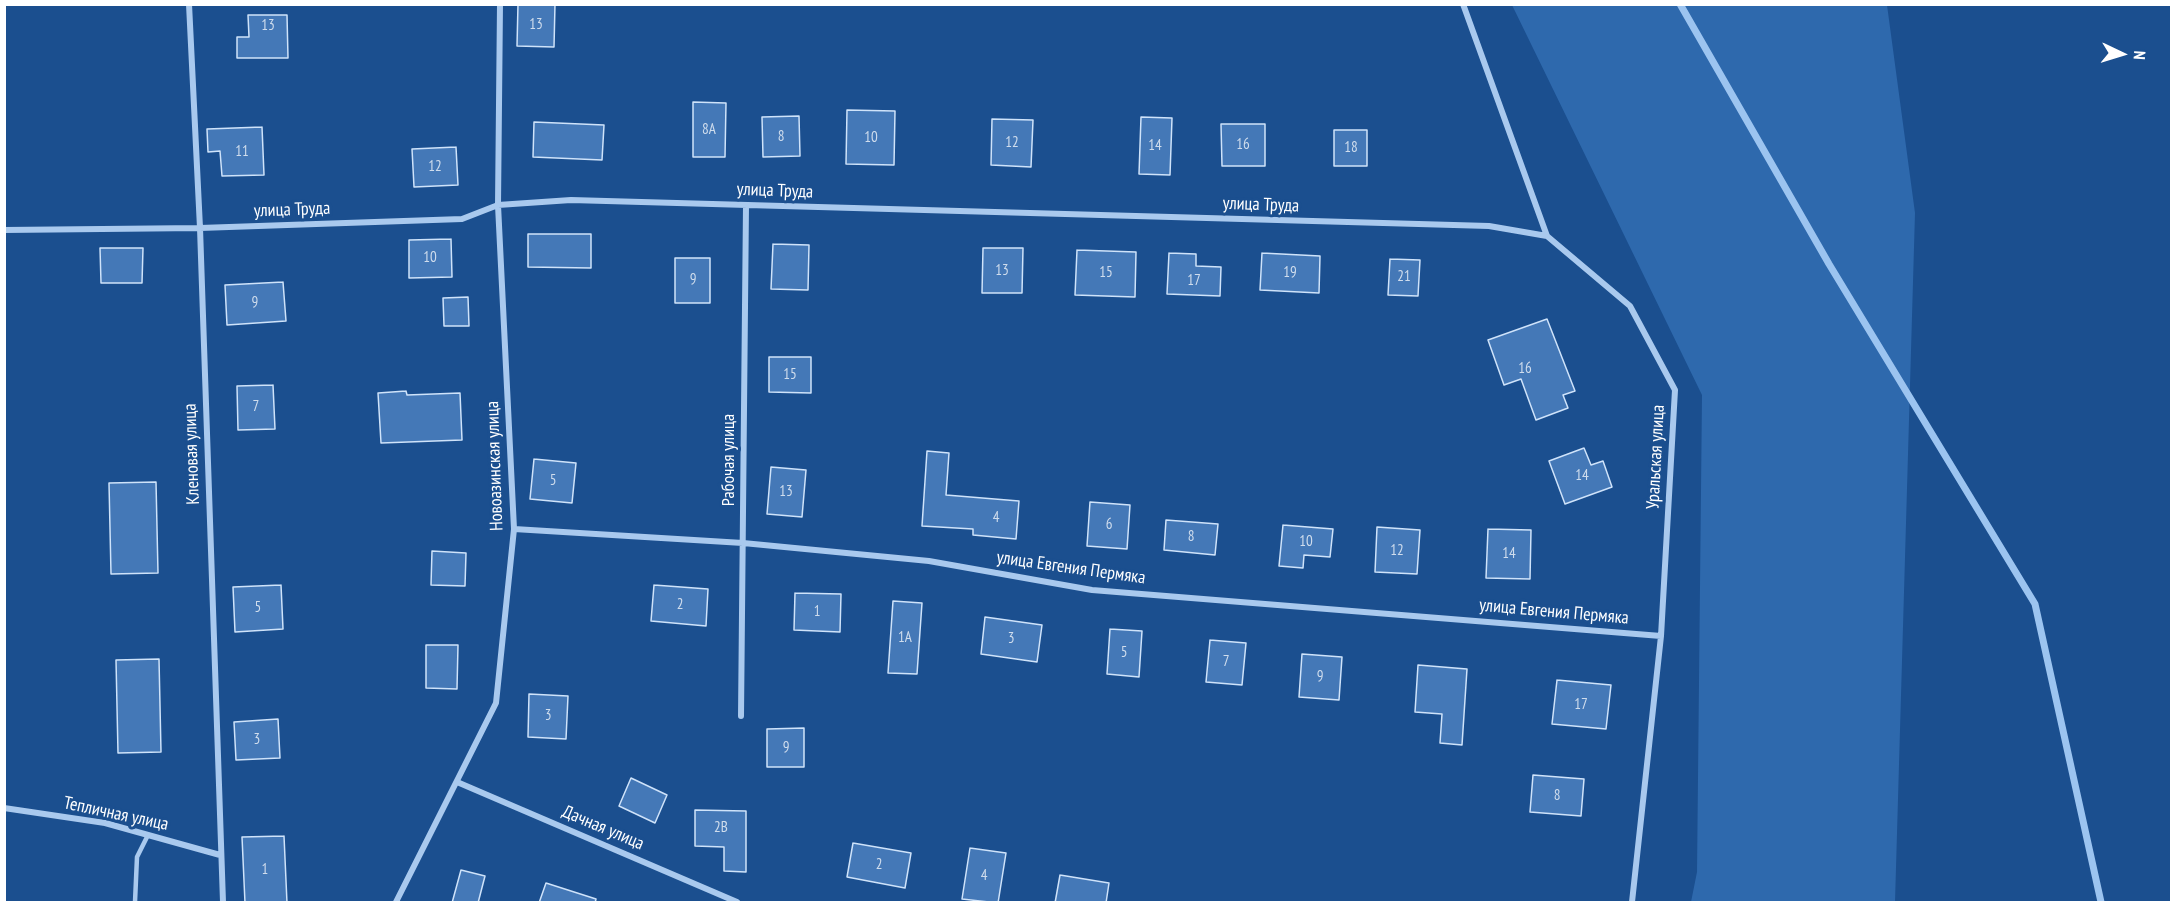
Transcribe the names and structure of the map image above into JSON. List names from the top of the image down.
{
  "streets": {
    "street": [
      "улица Труда",
      "Кленовая улица",
      "Уральская улица",
      "Рабочая улица",
      "Новоазинская улица",
      "улица Евгения Пермяка",
      "Тепличная улица",
      "Дачная улица"
    ]
  },
  "crossings": [
    ["улица Труда", "Кленовая улица"],
    ["улица Труда", "Уральская улица"],
    ["улица Труда", "Рабочая улица"],
    ["улица Труда", "Новоазинская улица"],
    ["Кленовая улица", "Тепличная улица"],
    ["Уральская улица", "улица Евгения Пермяка"],
    ["Рабочая улица", "улица Евгения Пермяка"],
    ["Новоазинская улица", "улица Евгения Пермяка"],
    ["Новоазинская улица", "Дачная улица"]
  ],
  "house_numbers": [
    "13",
    "13",
    "8А",
    "8",
    "10",
    "12",
    "16",
    "14",
    "18",
    "11",
    "12",
    "10",
    "13",
    "15",
    "19",
    "21",
    "9",
    "17",
    "9",
    "16",
    "15",
    "7",
    "14",
    "5",
    "13",
    "4",
    "6",
    "8",
    "10",
    "12",
    "14",
    "2",
    "5",
    "1",
    "1А",
    "3",
    "5",
    "7",
    "9",
    "17",
    "3",
    "3",
    "9",
    "8",
    "2В",
    "2",
    "1",
    "4"
  ],
  "north": "right"
}
